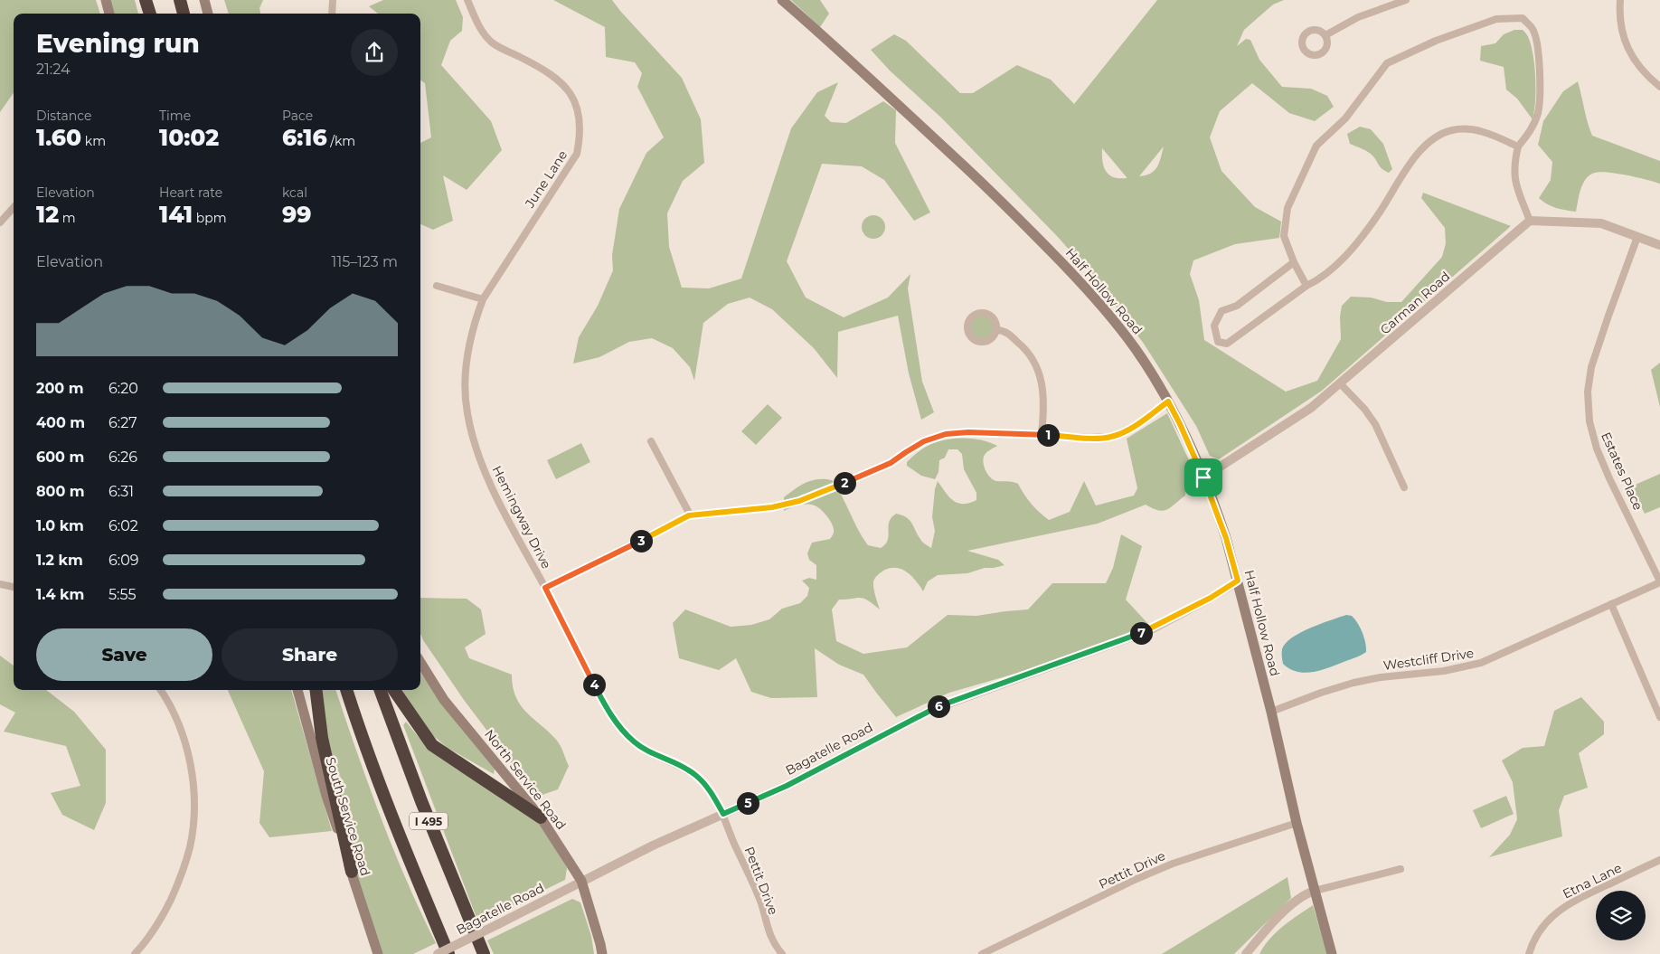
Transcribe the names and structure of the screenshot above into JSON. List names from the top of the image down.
{
  "streets": {
    "highway": ["I 495"],
    "main road": ["Half Hollow Road", "North Service Road", "South Service Road"],
    "street": [
      "June Lane",
      "Carman Road",
      "Estates Place",
      "Hemingway Drive",
      "Westcliff Drive",
      "Bagatelle Road",
      "Pettit Drive",
      "Etna Lane"
    ]
  },
  "crossings": [
    ["June Lane", "Hemingway Drive"],
    ["Half Hollow Road", "Carman Road"],
    ["Half Hollow Road", "Westcliff Drive"],
    ["Half Hollow Road", "Bagatelle Road"],
    ["Half Hollow Road", "Pettit Drive"],
    ["Estates Place", "Westcliff Drive"],
    ["Hemingway Drive", "Bagatelle Road"],
    ["Hemingway Drive", "Pettit Drive"],
    ["Bagatelle Road", "North Service Road"],
    ["Bagatelle Road", "Pettit Drive"]
  ],
  "page": {
    "heading": ["Evening run", "21:24"],
    "stats": [
      ["Distance", "1.60 km"],
      ["Time", "10:02"],
      ["Pace", "6:16 /km"],
      ["Elevation", "12 m"],
      ["Heart rate", "141 bpm"],
      ["kcal", "99"]
    ],
    "chart": ["Elevation", "115–123 m"],
    "list": [
      {
        "name": "200 m",
        "note": "6:20"
      },
      {
        "name": "400 m",
        "note": "6:27"
      },
      {
        "name": "600 m",
        "note": "6:26"
      },
      {
        "name": "800 m",
        "note": "6:31"
      },
      {
        "name": "1.0 km",
        "note": "6:02"
      },
      {
        "name": "1.2 km",
        "note": "6:09"
      },
      {
        "name": "1.4 km",
        "note": "5:55"
      }
    ],
    "pins": [
      "1",
      "2",
      "3",
      "7",
      "4",
      "6",
      "5"
    ],
    "buttons": ["Save", "Share"]
  }
}
